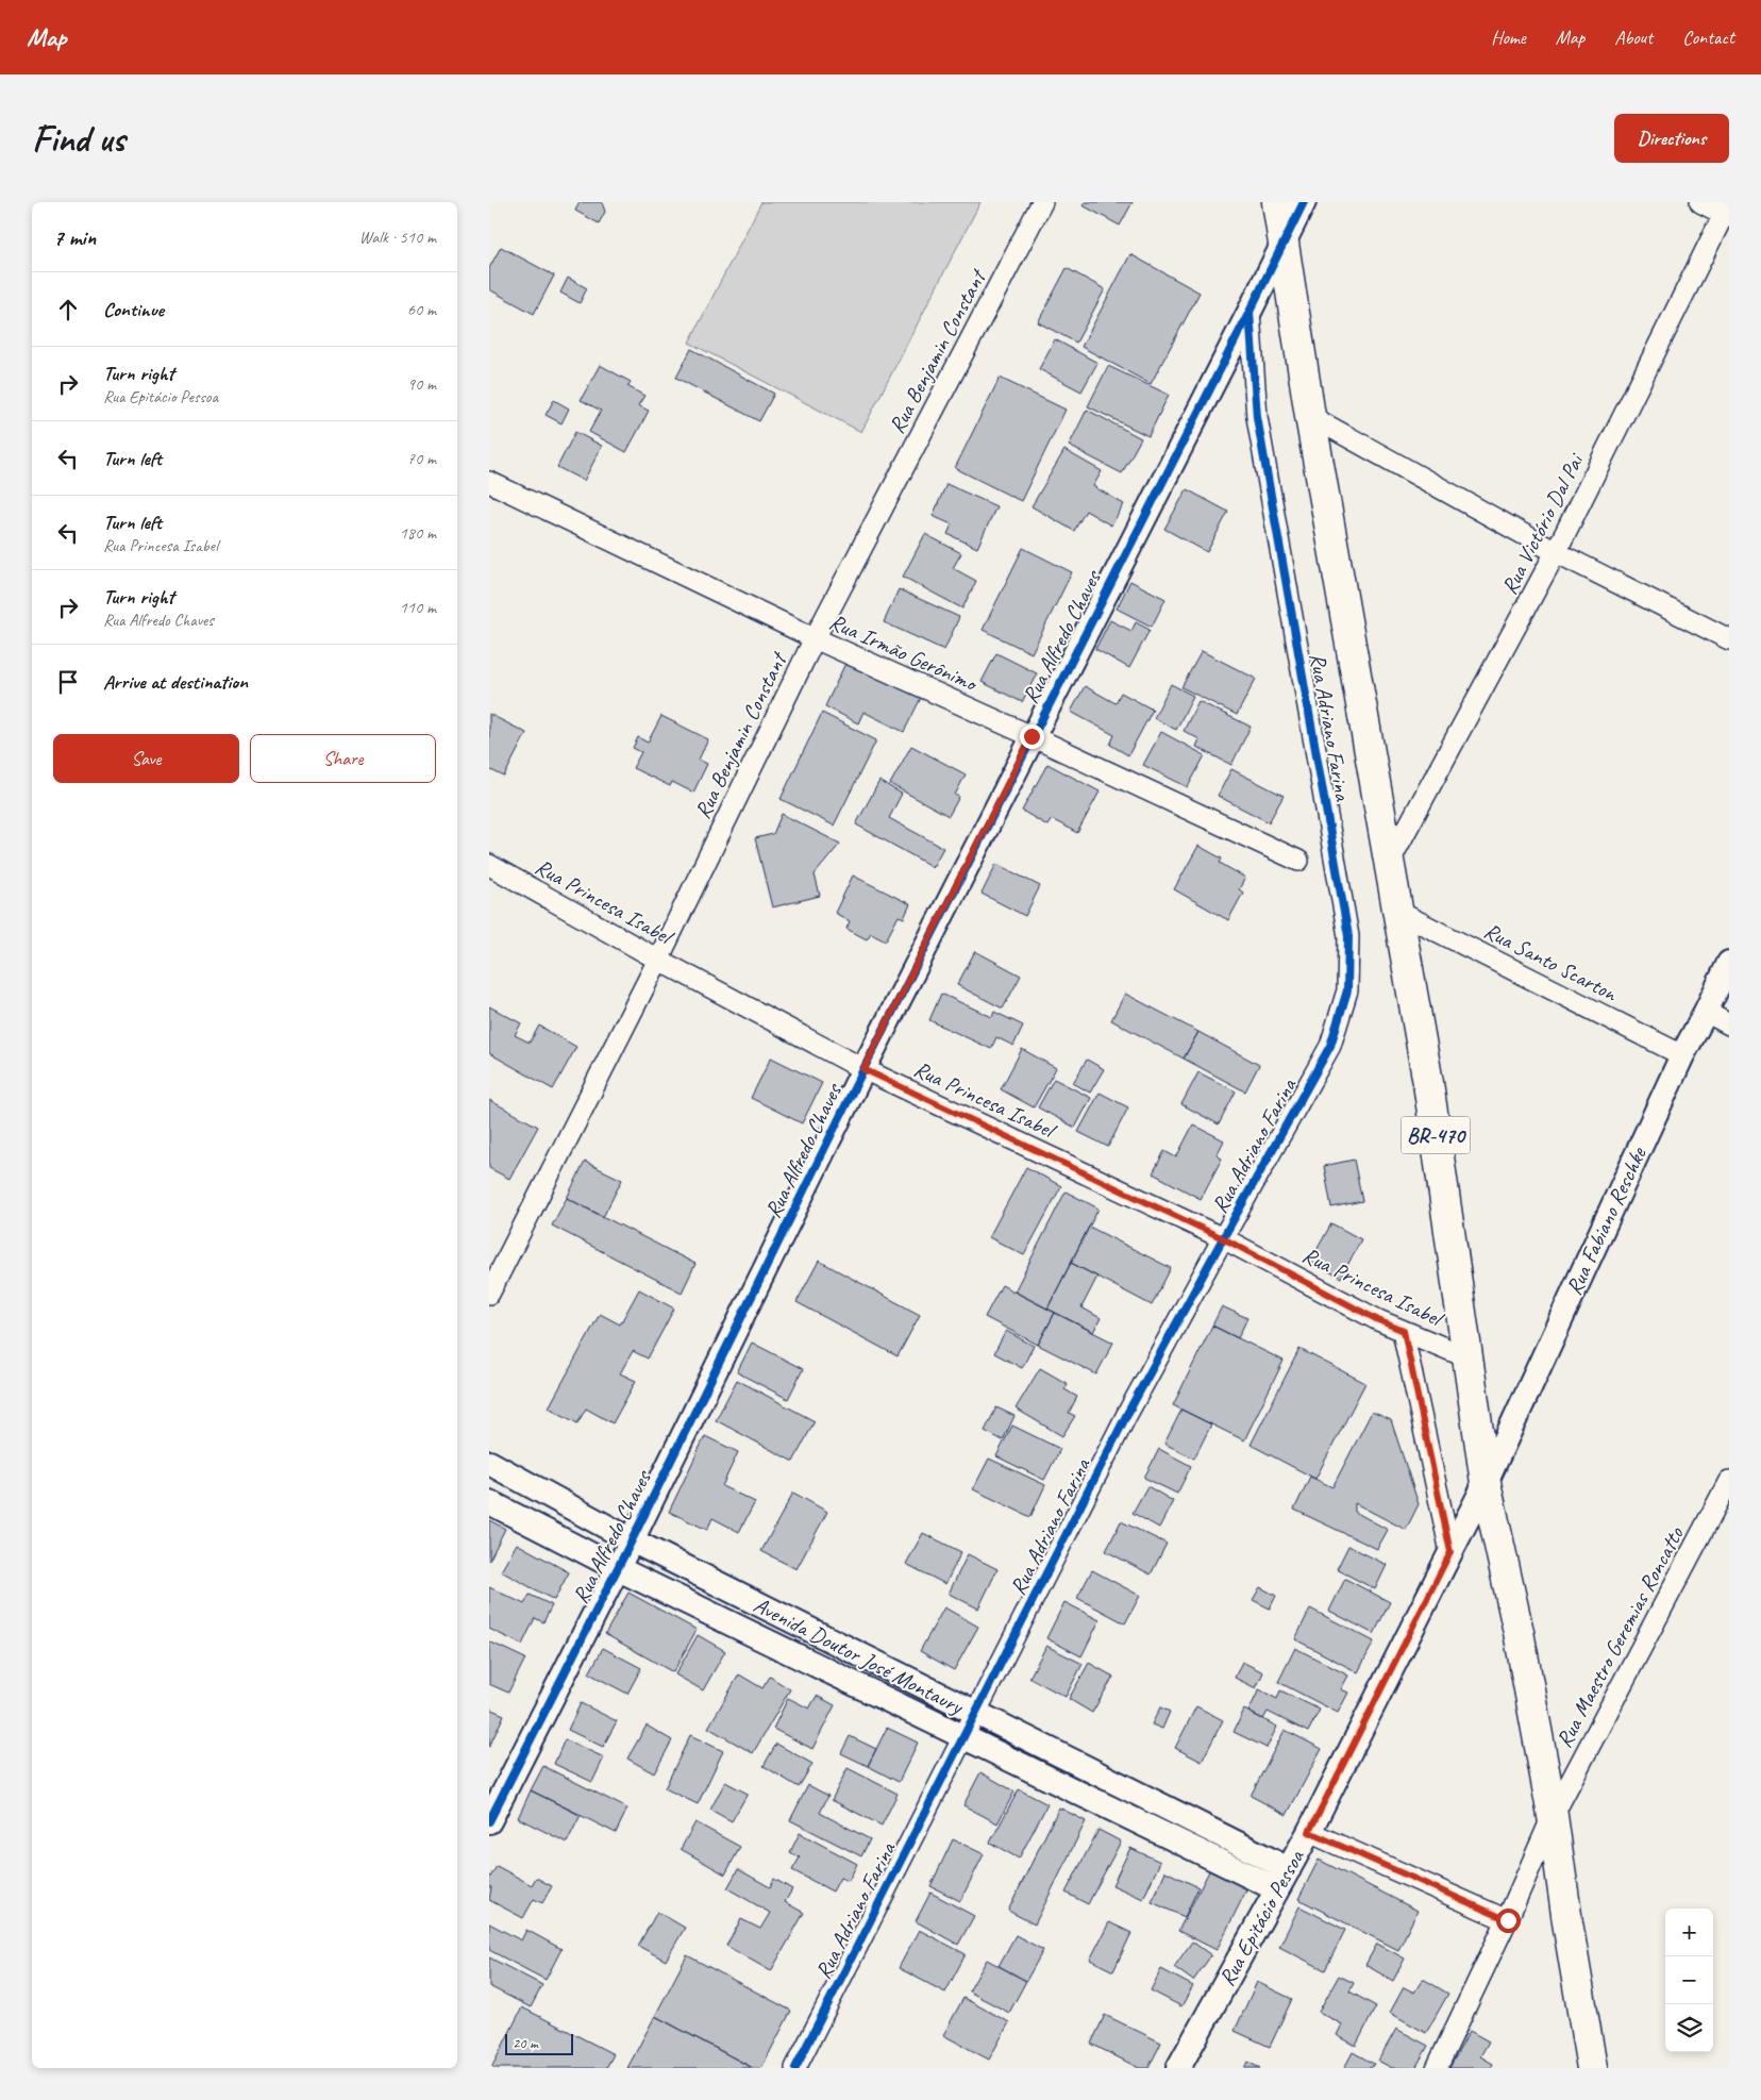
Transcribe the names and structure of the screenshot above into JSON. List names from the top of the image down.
{
  "streets": {
    "highway": ["BR-470"],
    "street": [
      "Rua Benjamin Constant",
      "Rua Victório Dal Pai",
      "Rua Alfredo Chaves",
      "Rua Irmão Gerônimo",
      "Rua Adriano Farina",
      "Rua Princesa Isabel",
      "Rua Santo Scarton",
      "Rua Fabiano Reschke",
      "Rua Maestro Geremias Roncatto",
      "Avenida Doutor José Montaury",
      "Rua Epitácio Pessoa"
    ]
  },
  "crossings": [
    ["Rua Benjamin Constant", "Rua Irmão Gerônimo"],
    ["Rua Benjamin Constant", "Rua Princesa Isabel"],
    ["Rua Victório Dal Pai", "BR-470"],
    ["Rua Alfredo Chaves", "Rua Irmão Gerônimo"],
    ["Rua Alfredo Chaves", "Rua Adriano Farina"],
    ["Rua Alfredo Chaves", "Rua Princesa Isabel"],
    ["Rua Alfredo Chaves", "BR-470"],
    ["Rua Alfredo Chaves", "Avenida Doutor José Montaury"],
    ["Rua Adriano Farina", "Rua Princesa Isabel"],
    ["Rua Adriano Farina", "Avenida Doutor José Montaury"],
    ["Rua Princesa Isabel", "BR-470"],
    ["Rua Santo Scarton", "BR-470"],
    ["Rua Santo Scarton", "Rua Fabiano Reschke"],
    ["BR-470", "Rua Fabiano Reschke"],
    ["BR-470", "Rua Maestro Geremias Roncatto"],
    ["BR-470", "Rua Epitácio Pessoa"],
    ["Rua Fabiano Reschke", "Rua Epitácio Pessoa"],
    ["Avenida Doutor José Montaury", "Rua Epitácio Pessoa"]
  ],
  "scale_bar": "20 m",
  "page": {
    "header": "Map",
    "nav": [
      "Home",
      "Map",
      "About",
      "Contact"
    ],
    "buttons": [
      "Directions",
      ["Save", "Share"]
    ],
    "title": "Find us",
    "heading": ["7 min", "Walk · 510 m"],
    "list": [
      ["Continue", "60 m"],
      ["Turn right", "Rua Epitácio Pessoa", "90 m"],
      ["Turn left", "70 m"],
      ["Turn left", "Rua Princesa Isabel", "180 m"],
      ["Turn right", "Rua Alfredo Chaves", "110 m"],
      "Arrive at destination"
    ],
    "map_buttons": ["+", "−"],
    "scale": "20 m"
  }
}
